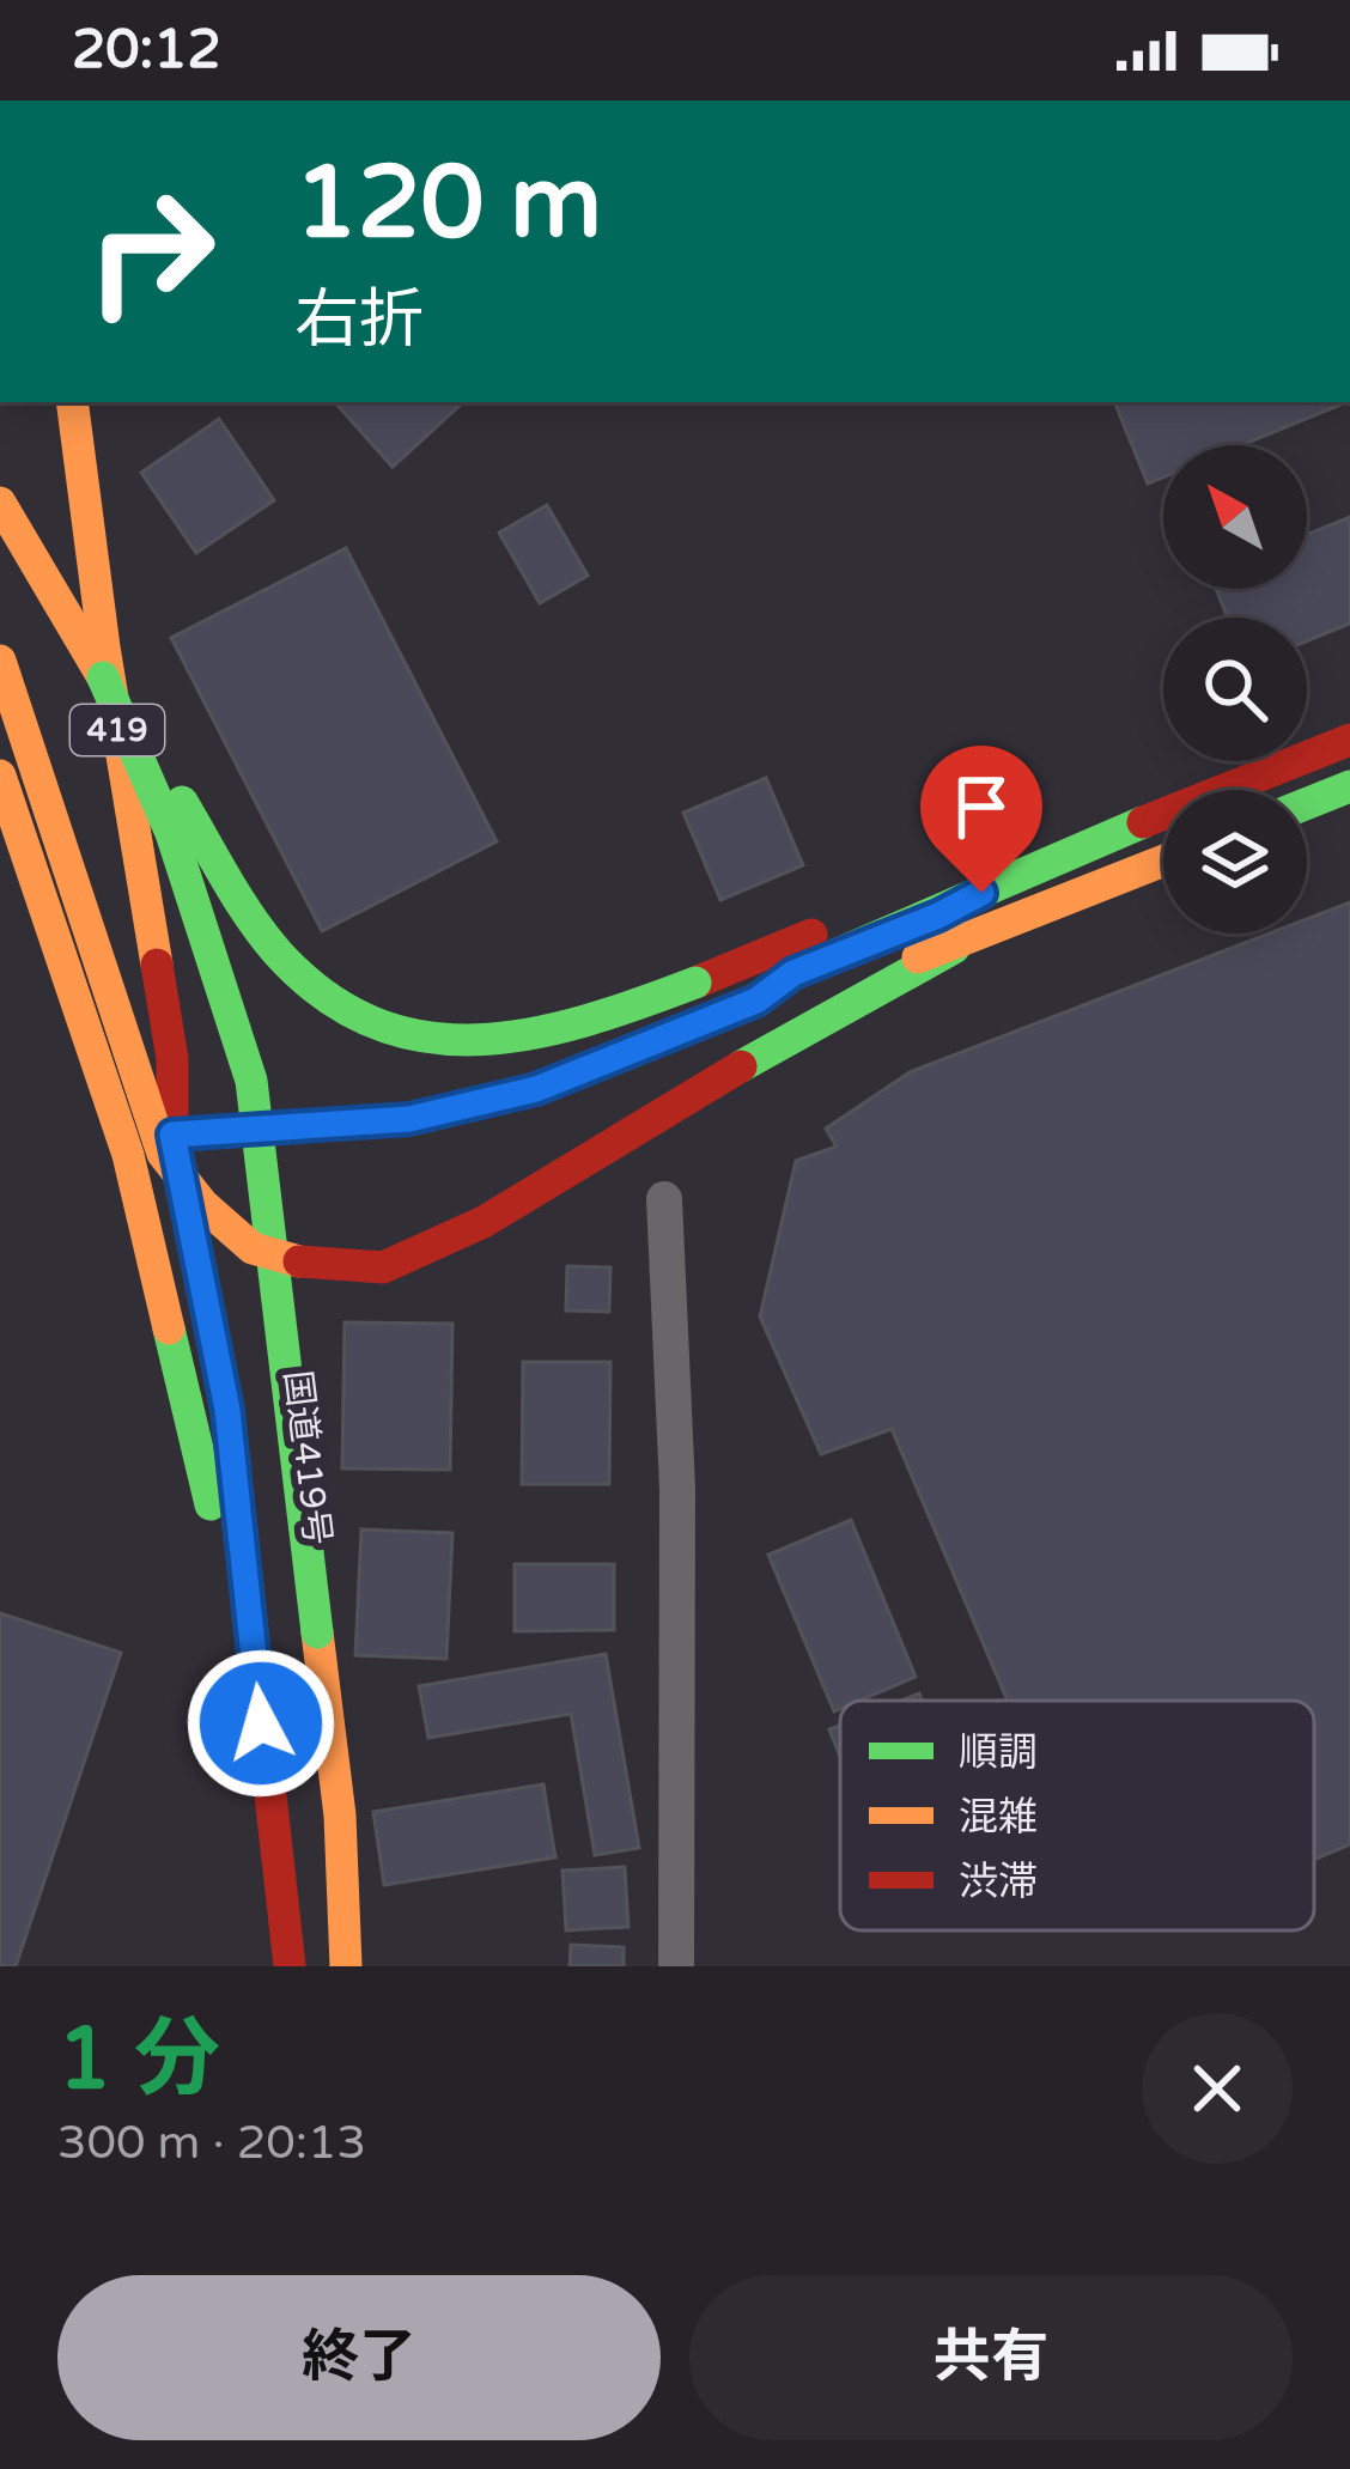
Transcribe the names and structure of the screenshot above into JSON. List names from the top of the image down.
{
  "streets": {
    "main road": ["419", "国道419号"]
  },
  "legend": ["順調", "混雑", "渋滞"],
  "north": "top left",
  "page": {
    "status": "20:12",
    "turn": ["120 m", "右折"],
    "heading": ["1 分", "300 m · 20:13"],
    "buttons": ["終了", "共有"]
  }
}
